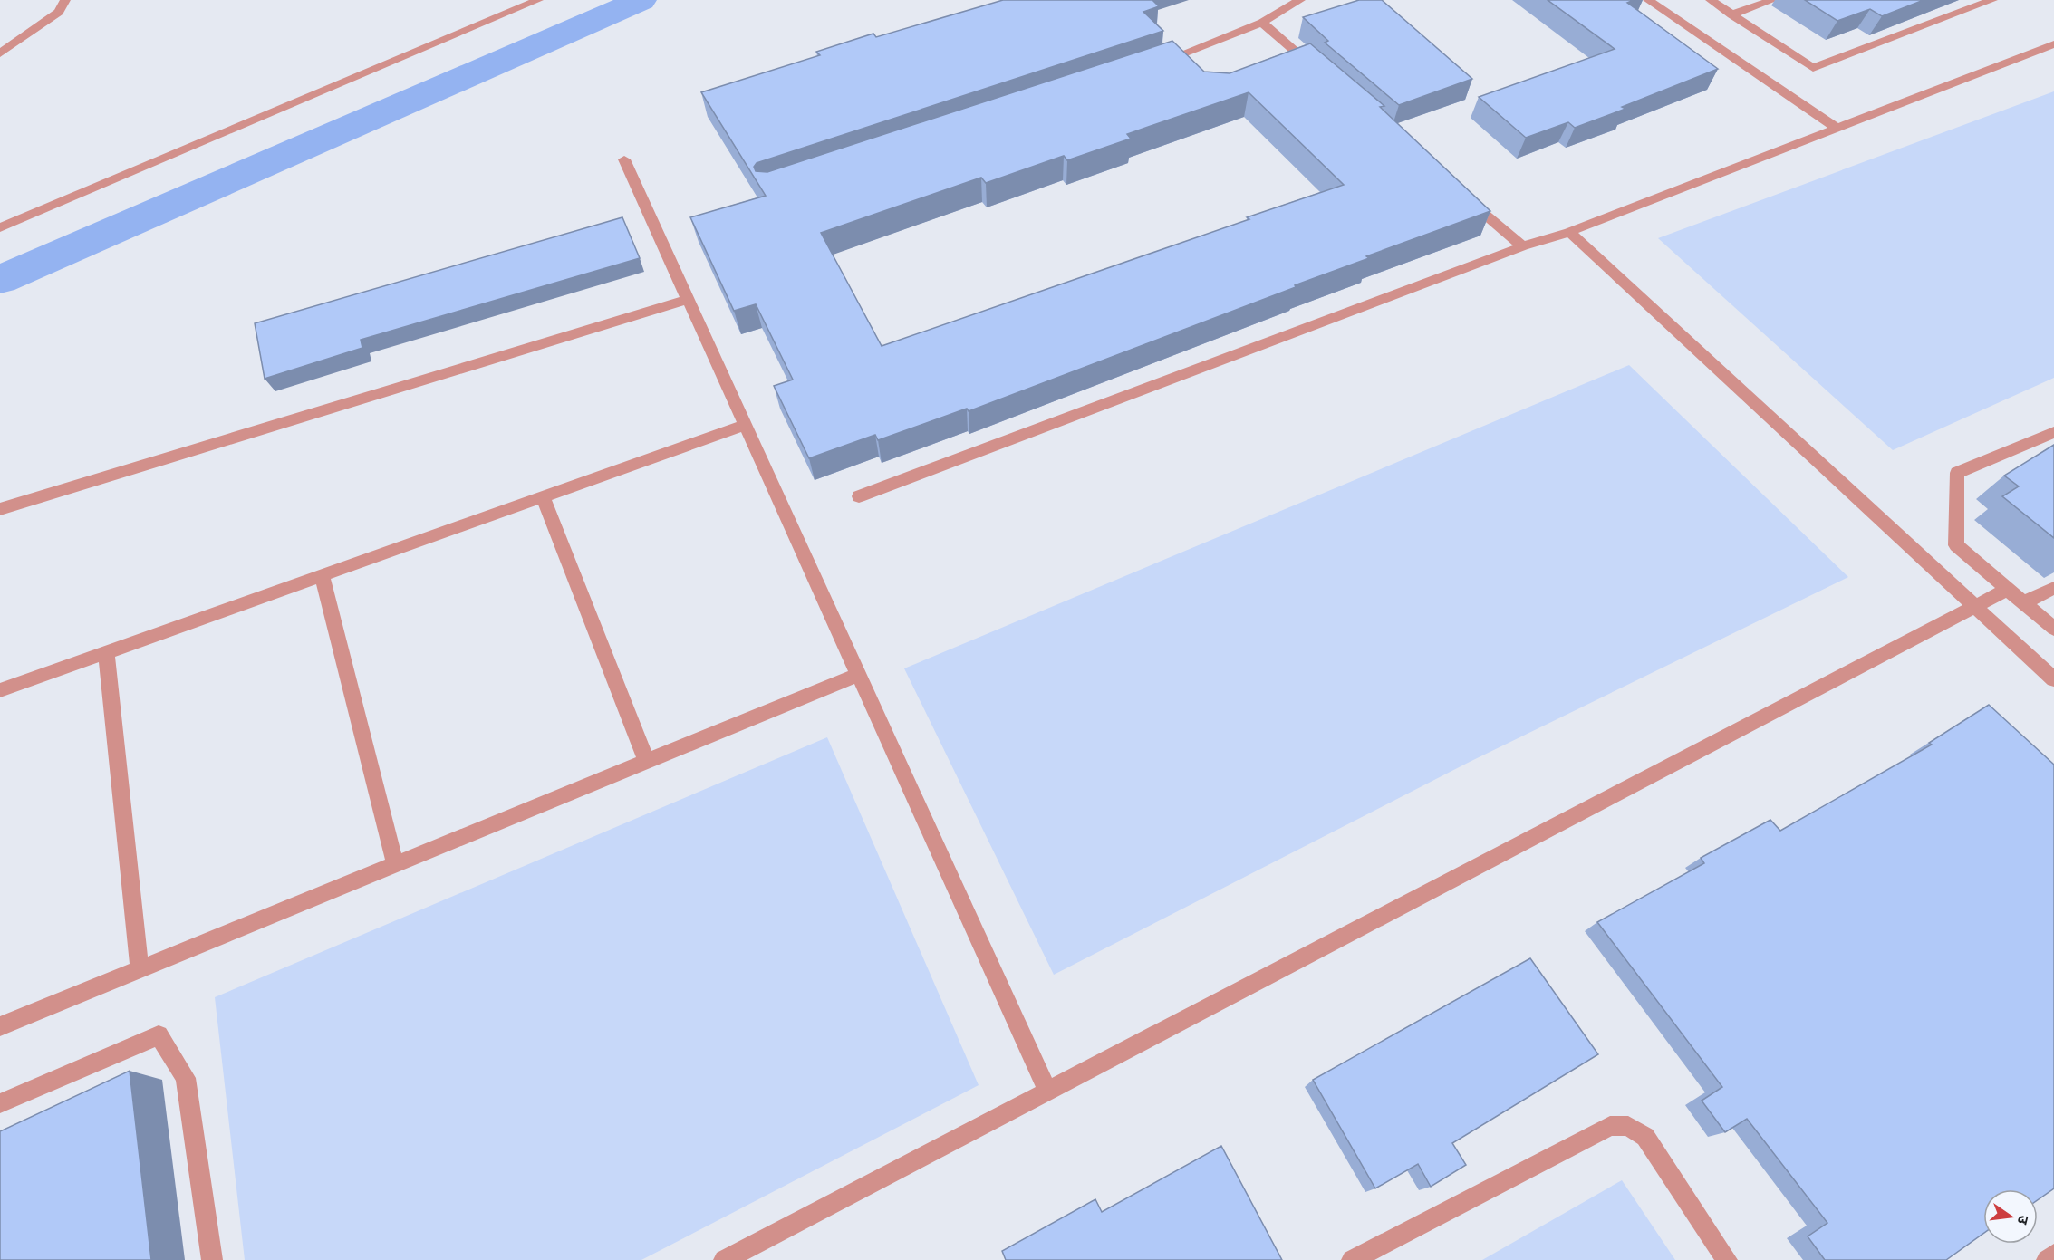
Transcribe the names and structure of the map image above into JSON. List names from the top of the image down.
{
  "north": "right"
}
